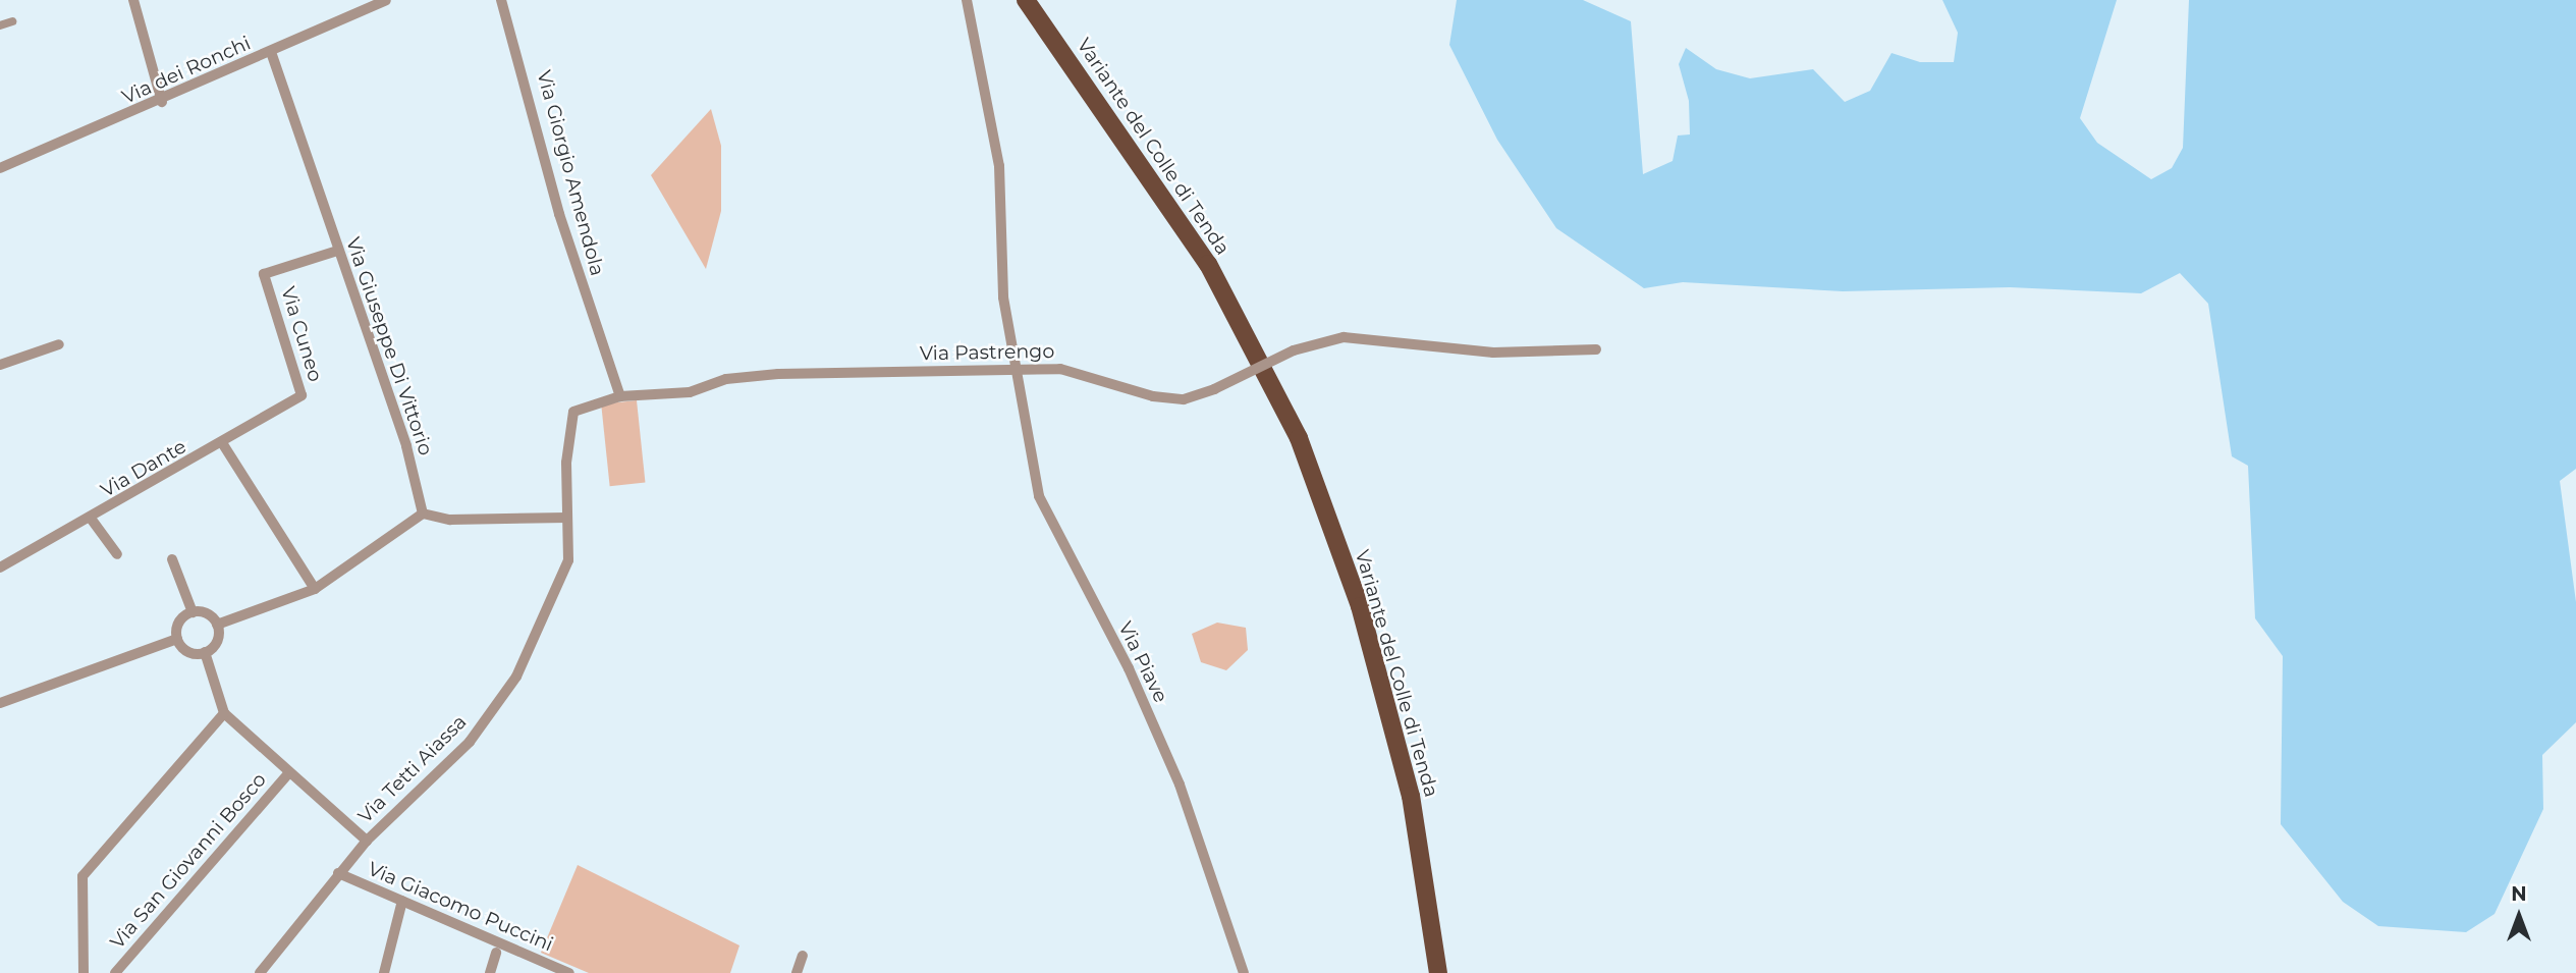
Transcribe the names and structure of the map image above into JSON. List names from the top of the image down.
{
  "streets": {
    "main road": ["Variante del Colle di Tenda"],
    "street": [
      "Via dei Ronchi",
      "Via Giorgio Amendola",
      "Via Cuneo",
      "Via Giuseppe Di Vittorio",
      "Via Pastrengo",
      "Via Dante",
      "Via Piave",
      "Via Tetti Aiassa",
      "Via San Giovanni Bosco",
      "Via Giacomo Puccini"
    ]
  },
  "crossings": [
    ["Via dei Ronchi", "Via Giuseppe Di Vittorio"],
    ["Via Giorgio Amendola", "Via Pastrengo"],
    ["Via Giorgio Amendola", "Via Tetti Aiassa"],
    ["Via Cuneo", "Via Giuseppe Di Vittorio"],
    ["Via Cuneo", "Via Dante"],
    ["Via Pastrengo", "Via Piave"],
    ["Via Pastrengo", "Via Tetti Aiassa"],
    ["Via Tetti Aiassa", "Via Giacomo Puccini"]
  ],
  "north": "top"
}
